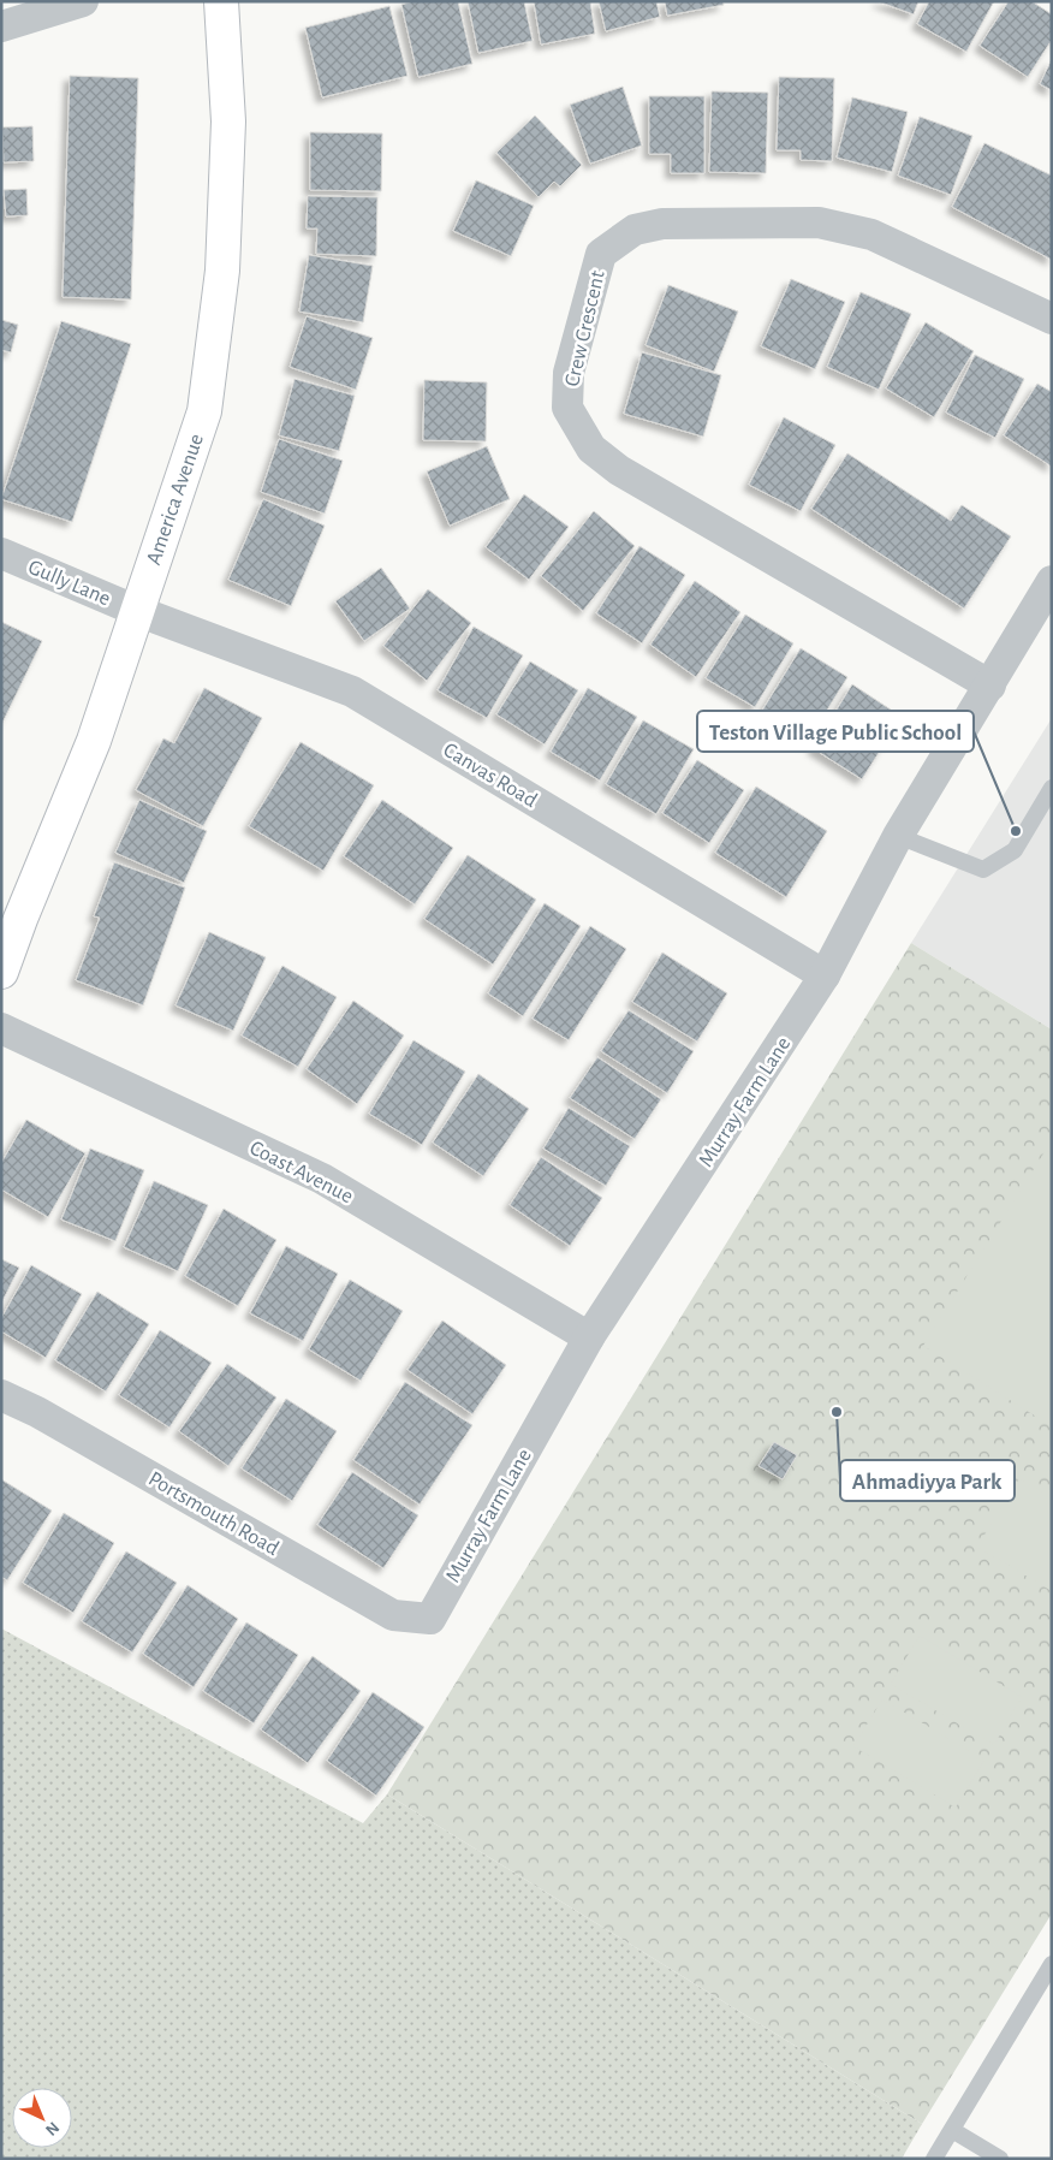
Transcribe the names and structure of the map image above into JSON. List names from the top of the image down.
{
  "streets": {
    "street": [
      "Crew Crescent",
      "America Avenue",
      "Gully Lane",
      "Canvas Road",
      "Murray Farm Lane",
      "Coast Avenue",
      "Portsmouth Road"
    ]
  },
  "crossings": [
    ["Crew Crescent", "Murray Farm Lane"],
    ["America Avenue", "Gully Lane"],
    ["America Avenue", "Canvas Road"],
    ["Gully Lane", "Canvas Road"],
    ["Canvas Road", "Murray Farm Lane"],
    ["Murray Farm Lane", "Coast Avenue"],
    ["Murray Farm Lane", "Portsmouth Road"]
  ],
  "places": ["Teston Village Public School", "Ahmadiyya Park"],
  "north": "bottom right"
}
